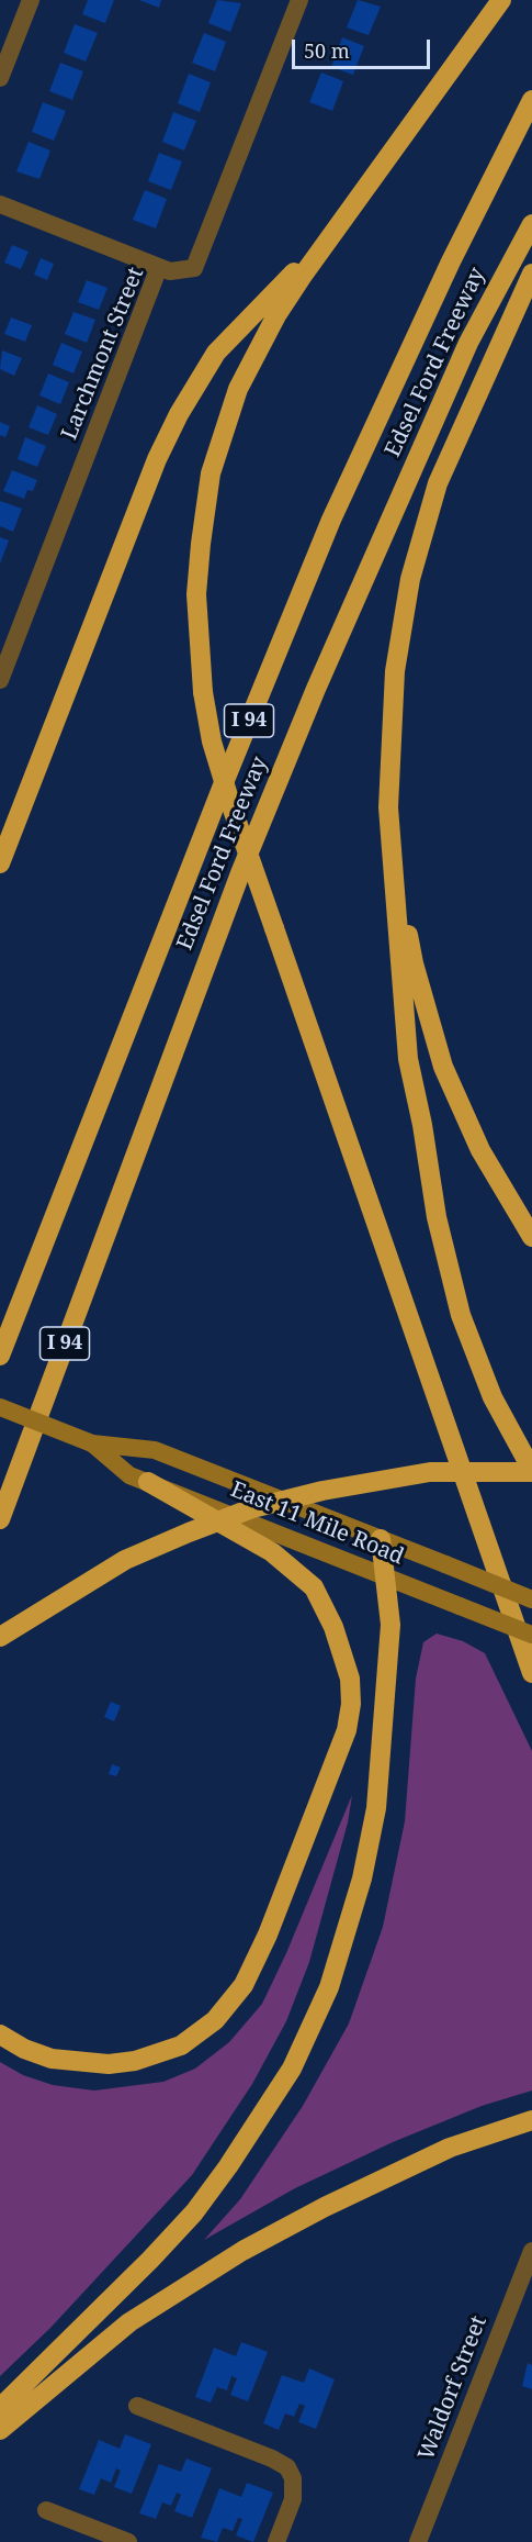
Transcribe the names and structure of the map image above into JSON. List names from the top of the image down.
{
  "streets": {
    "highway": ["Edsel Ford Freeway", "I 94"],
    "main road": ["East 11 Mile Road"],
    "street": ["Larchmont Street", "Waldorf Street"]
  },
  "scale_bar": "50 m"
}
